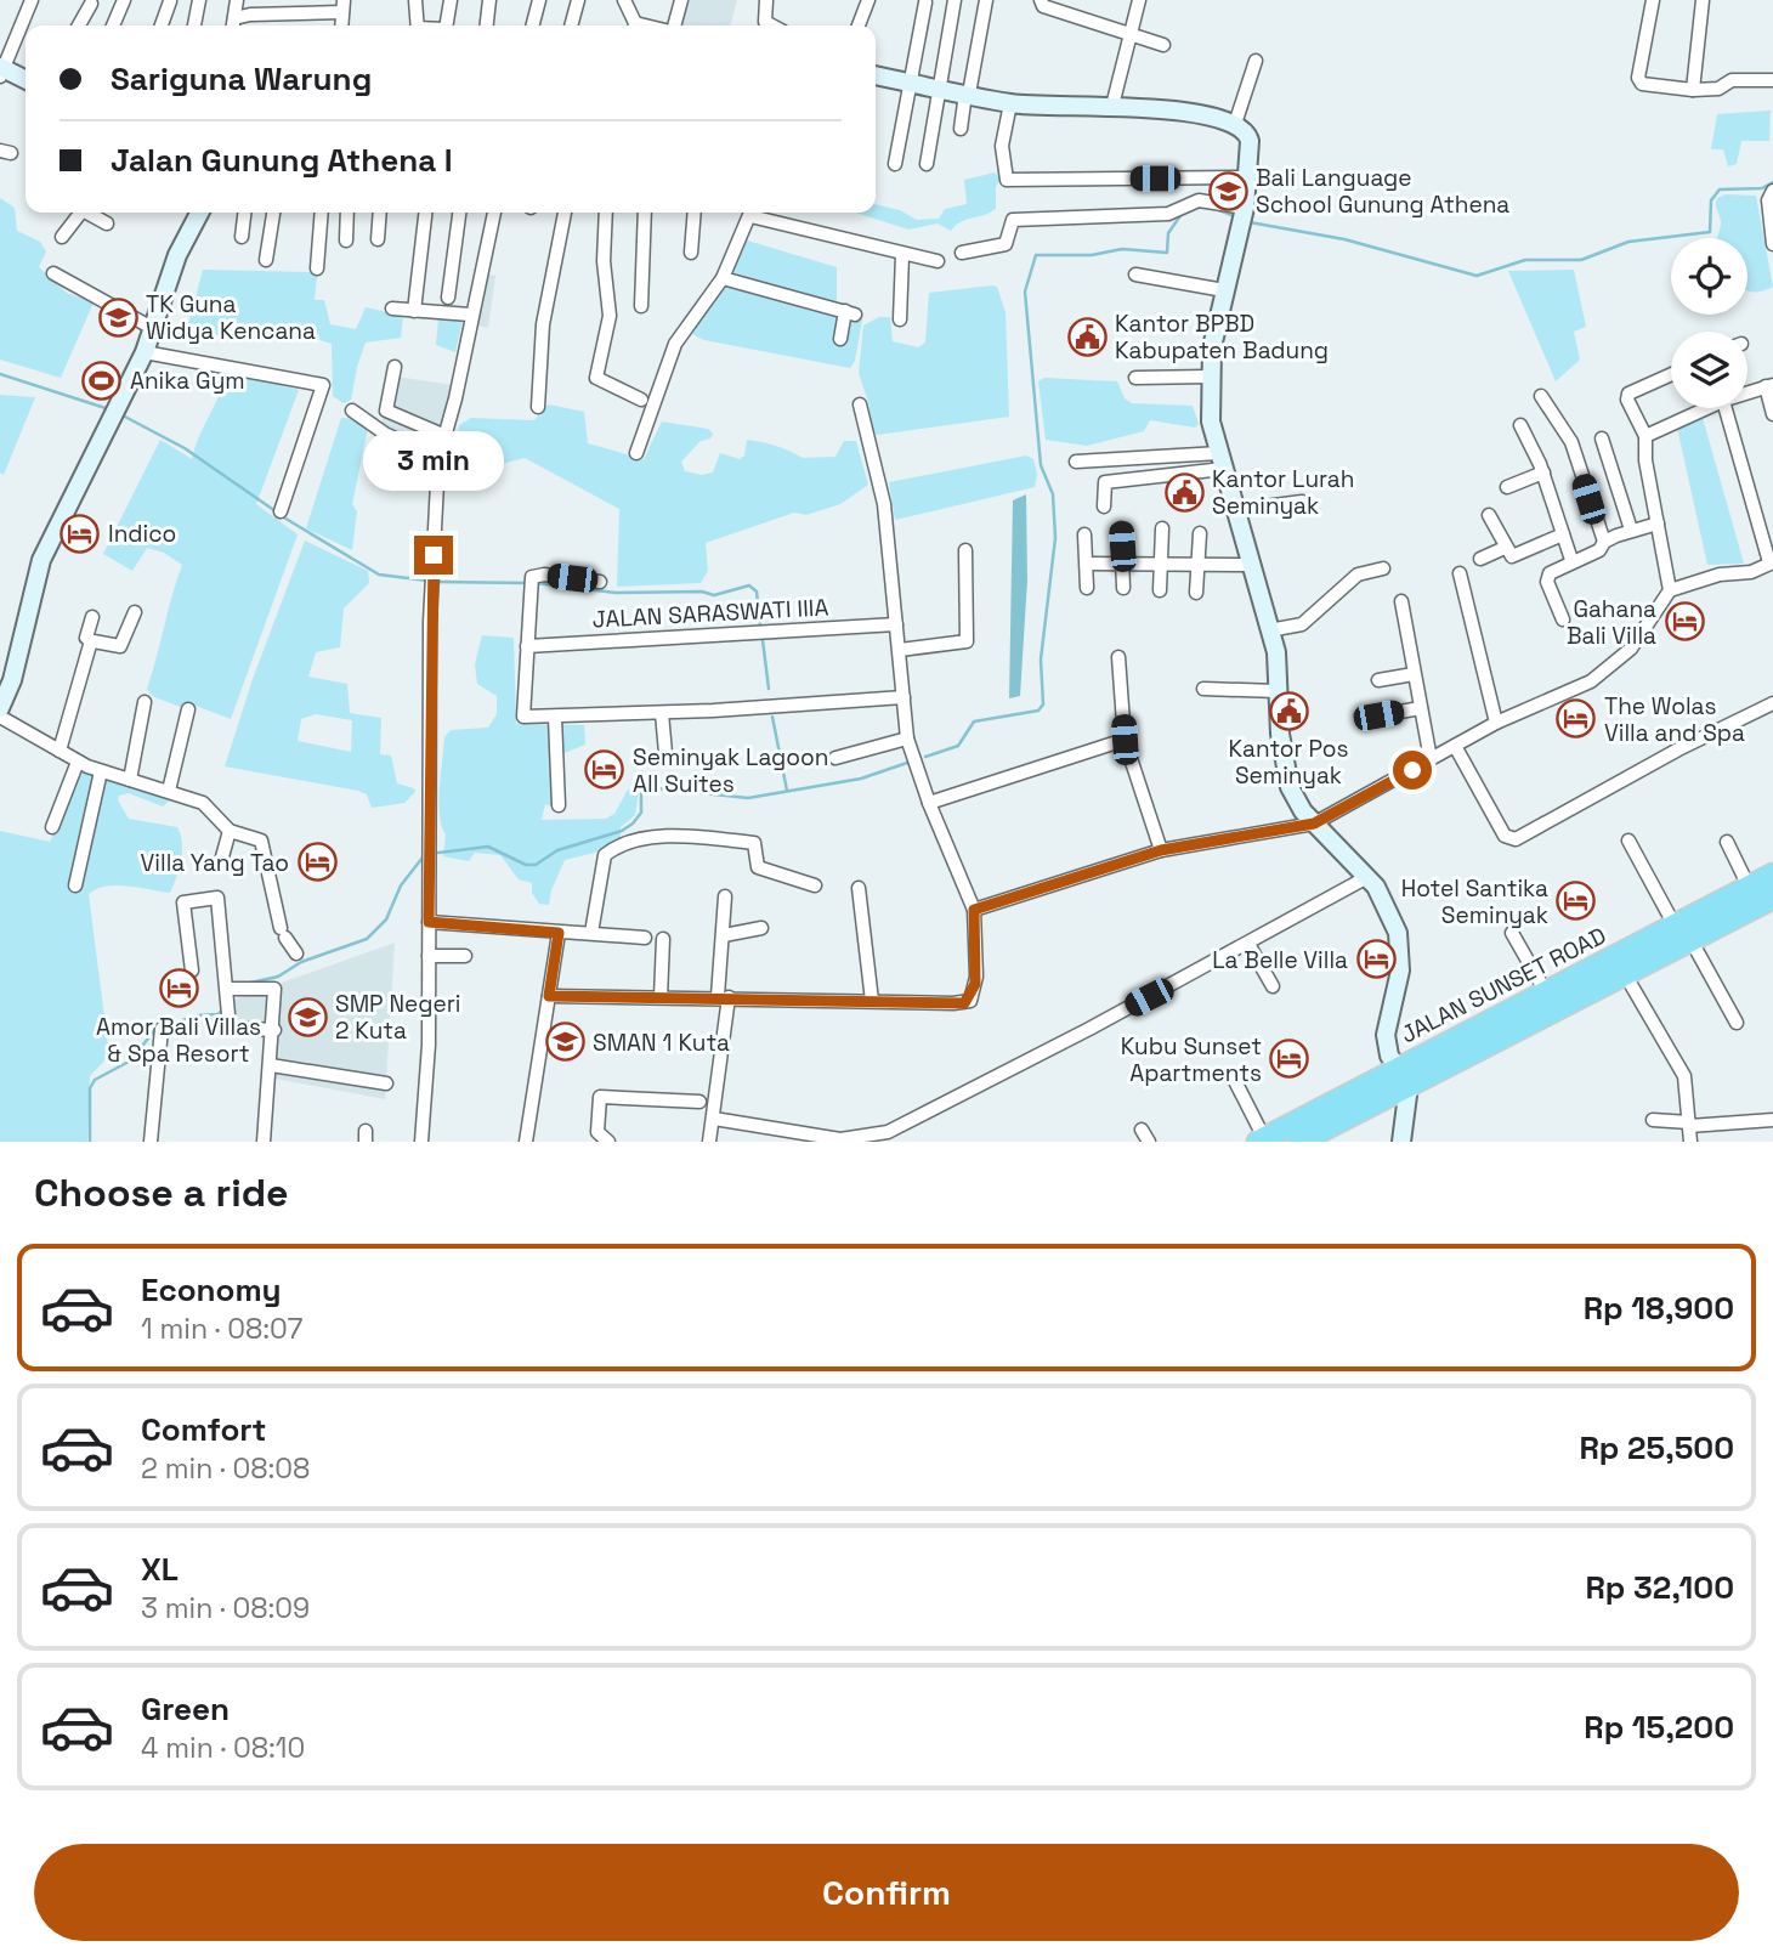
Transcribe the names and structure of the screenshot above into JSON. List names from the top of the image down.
{
  "streets": {
    "highway": ["JALAN SUNSET ROAD"],
    "street": ["JALAN SARASWATI IIIA"]
  },
  "places": {
    "school or university": [
      "Bali Language School Gunung Athena",
      "TK Guna Widya Kencana",
      "SMP Negeri 2 Kuta",
      "SMAN 1 Kuta"
    ],
    "public building": ["Kantor BPBD Kabupaten Badung", "Kantor Lurah Seminyak", "Kantor Pos Seminyak"],
    "sports": ["Anika Gym"],
    "hotel": [
      "Indico",
      "Gahana Bali Villa",
      "The Wolas Villa and Spa",
      "Seminyak Lagoon All Suites",
      "Villa Yang Tao",
      "Hotel Santika Seminyak",
      "La Belle Villa",
      "Amor Bali Villas & Spa Resort",
      "Kubu Sunset Apartments"
    ]
  },
  "page": {
    "banner": ["Sariguna Warung", "Jalan Gunung Athena I"],
    "bubble": "3 min",
    "heading": "Choose a ride",
    "list": [
      {
        "name": "Economy",
        "note": "1 min · 08:07",
        "value": "Rp 18,900"
      },
      {
        "name": "Comfort",
        "note": "2 min · 08:08",
        "value": "Rp 25,500"
      },
      {
        "name": "XL",
        "note": "3 min · 08:09",
        "value": "Rp 32,100"
      },
      {
        "name": "Green",
        "note": "4 min · 08:10",
        "value": "Rp 15,200"
      }
    ],
    "buttons": "Confirm"
  }
}
